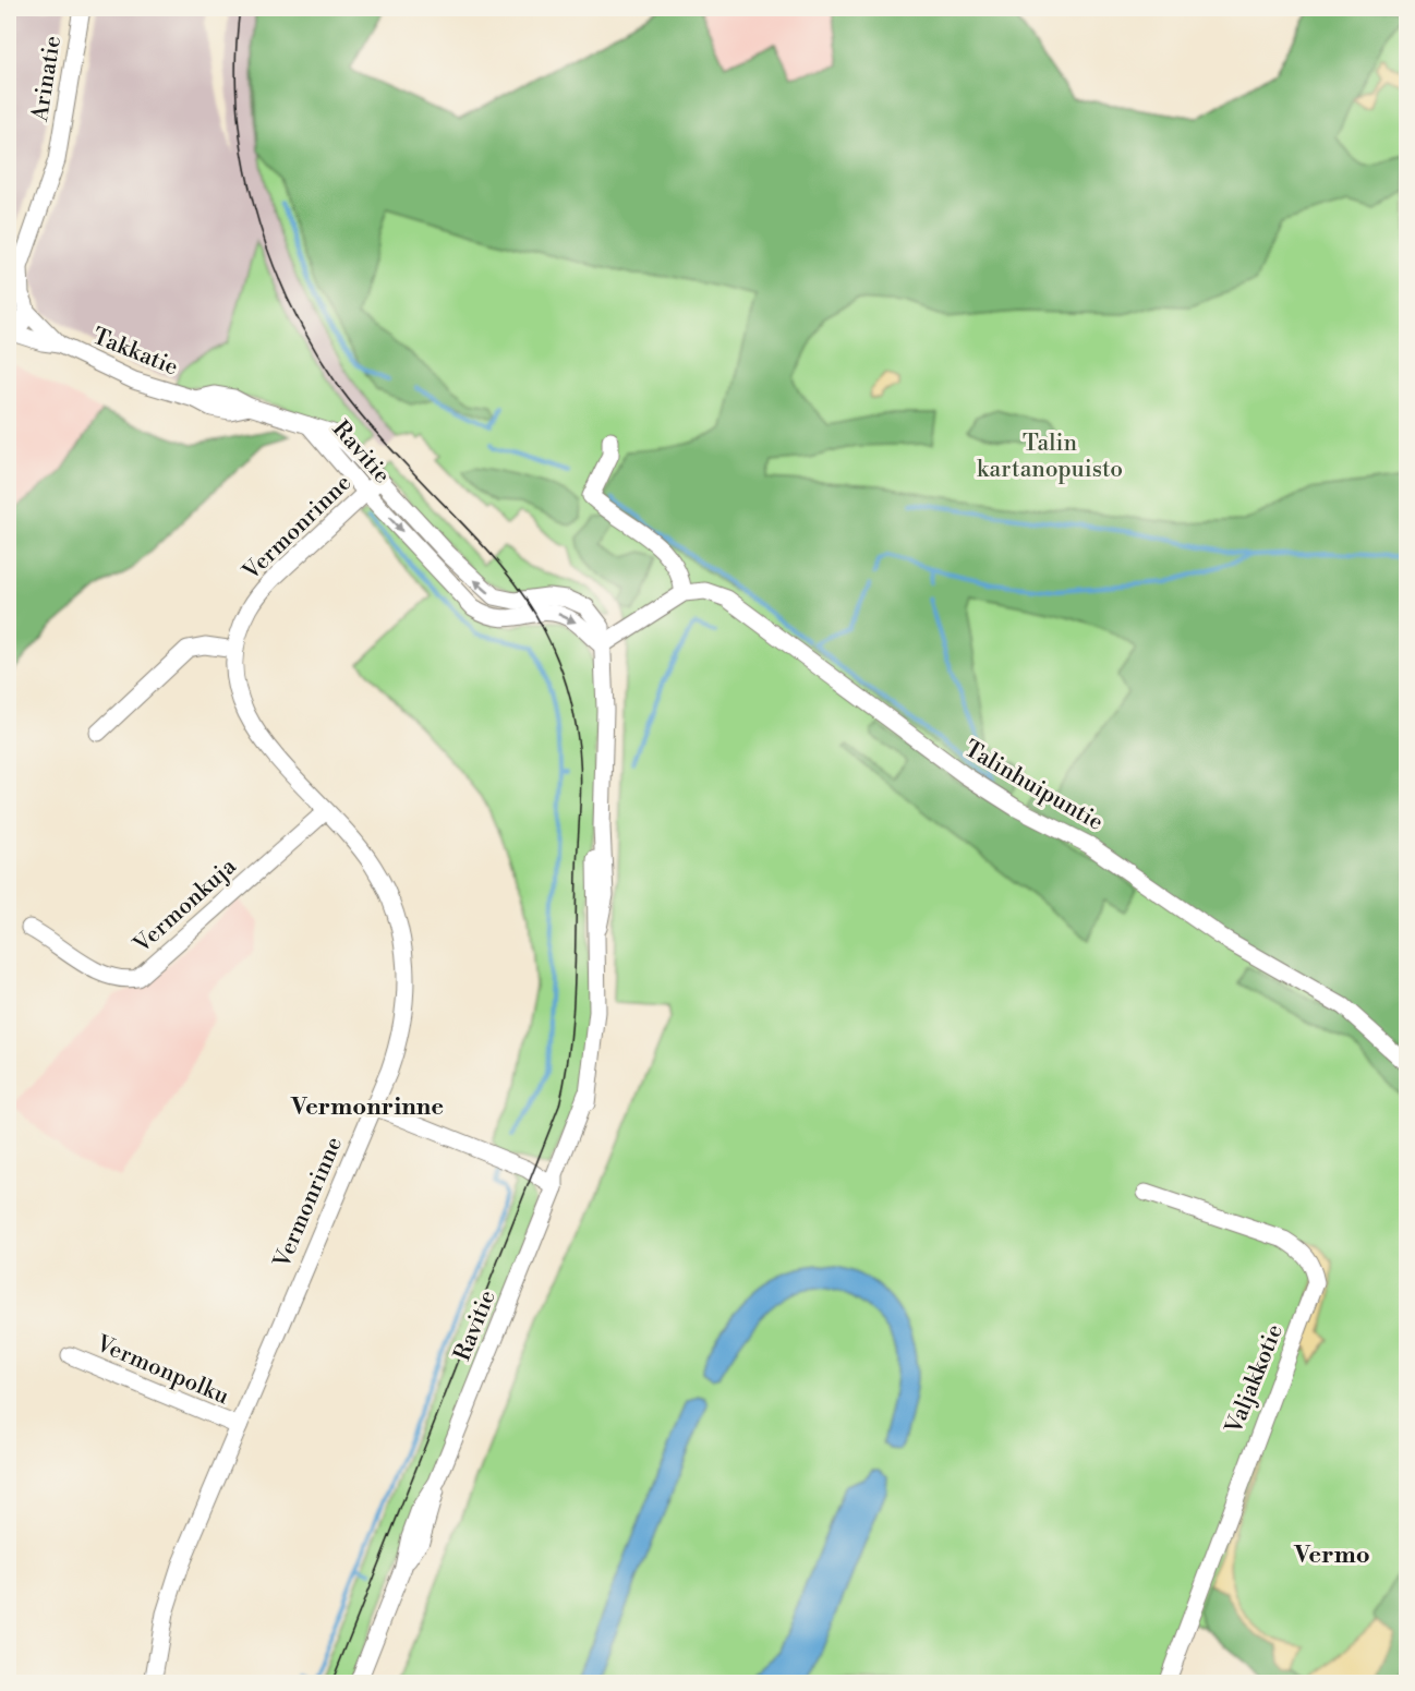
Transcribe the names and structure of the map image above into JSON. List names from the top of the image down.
{
  "streets": {
    "street": [
      "Arinatie",
      "Takkatie",
      "Ravitie",
      "Vermonrinne",
      "Talinhuipuntie",
      "Vermonkuja",
      "Vermonpolku",
      "Valjakkotie"
    ]
  },
  "crossings": [
    ["Arinatie", "Takkatie"],
    ["Takkatie", "Ravitie"],
    ["Ravitie", "Vermonrinne"],
    ["Vermonrinne", "Vermonkuja"],
    ["Vermonrinne", "Vermonpolku"]
  ],
  "districts": ["Vermonrinne", "Vermo"],
  "parks": ["Talin kartanopuisto"]
}
